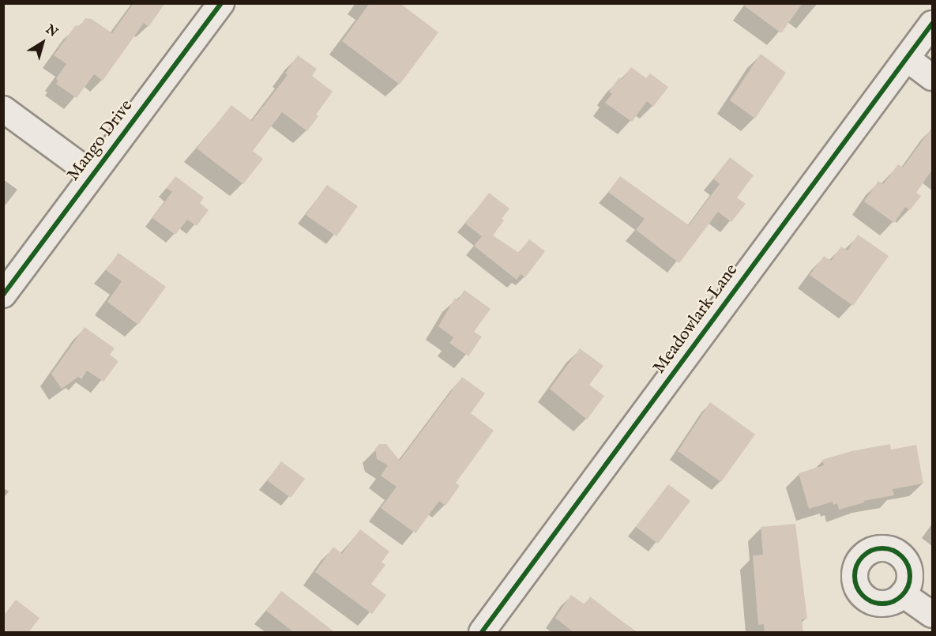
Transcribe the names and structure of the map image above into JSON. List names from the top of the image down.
{
  "streets": {
    "street": ["Mango Drive", "Meadowlark Lane"]
  },
  "north": "top right"
}
